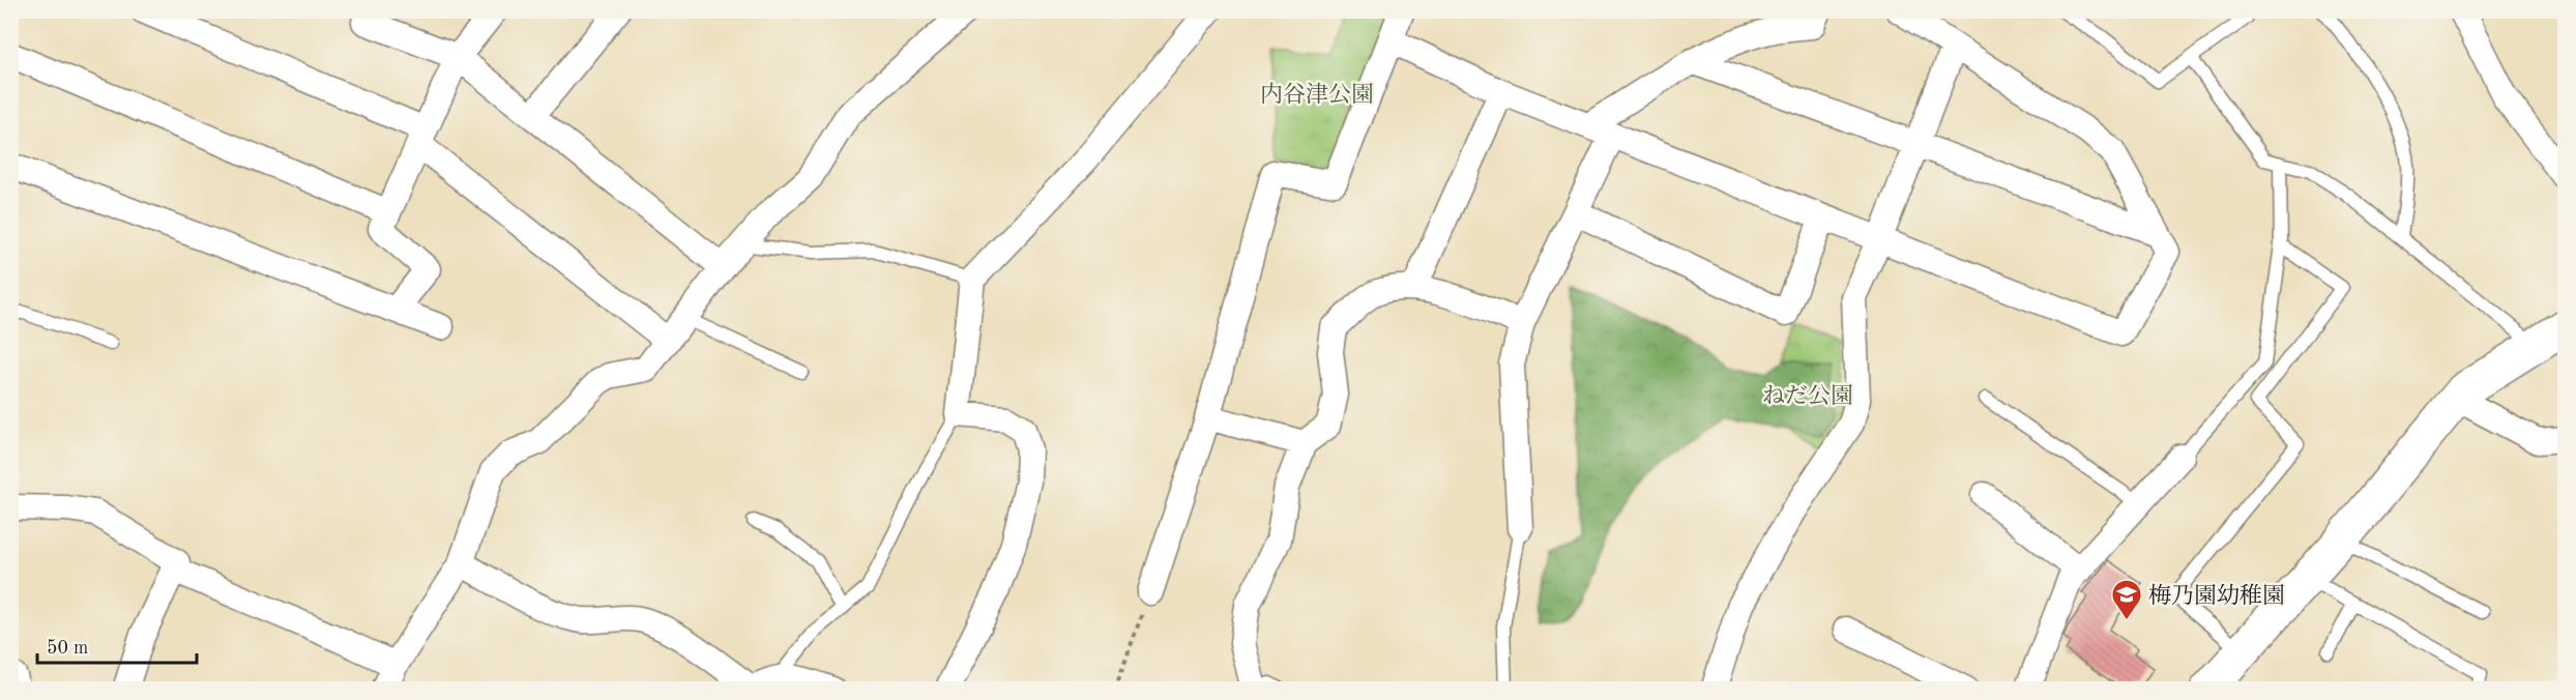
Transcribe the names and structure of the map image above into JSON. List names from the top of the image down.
{
  "parks": ["内谷津公園", "ねだ公園"],
  "places": {
    "school or university": ["梅乃園幼稚園"]
  },
  "scale_bar": "50 m"
}
